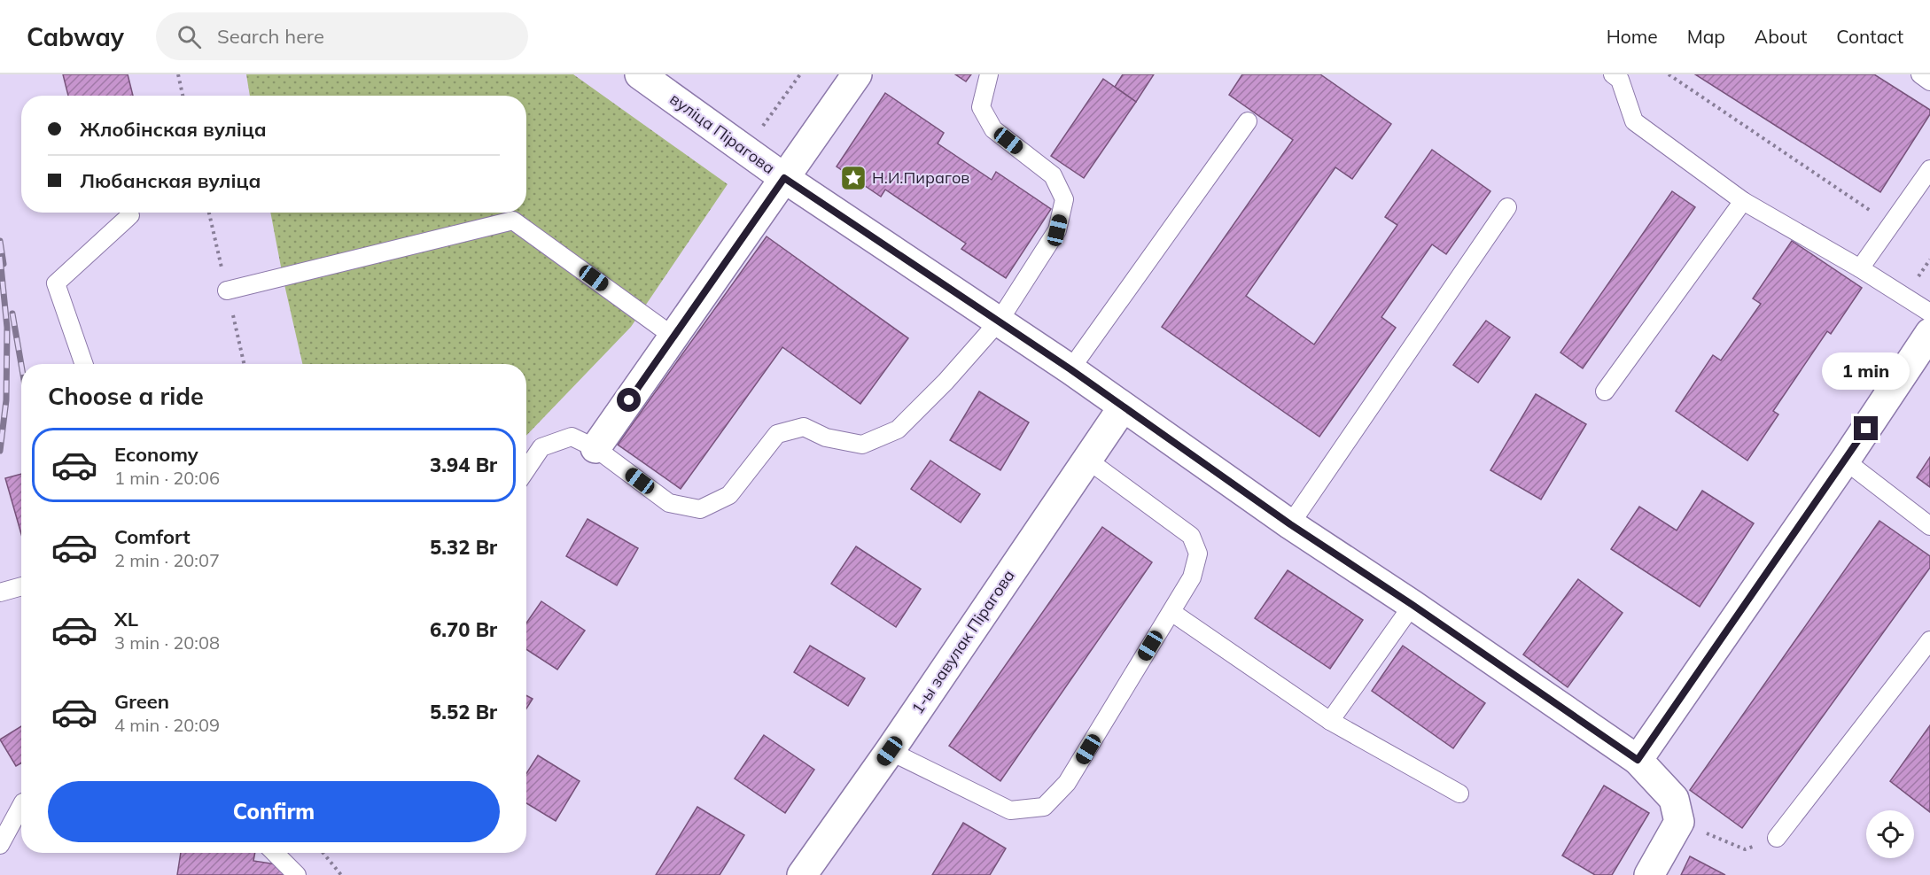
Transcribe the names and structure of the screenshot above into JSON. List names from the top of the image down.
{
  "streets": {
    "street": ["вуліца Пірагова", "1-ы завулак Пірагова"]
  },
  "crossings": [
    ["вуліца Пірагова", "1-ы завулак Пірагова"]
  ],
  "places": {
    "place": ["Н.И.Пирагов"]
  },
  "page": {
    "header": "Cabway",
    "search": "Search here",
    "nav": [
      "Home",
      "Map",
      "About",
      "Contact"
    ],
    "banner": ["Жлобінская вуліца", "Любанская вуліца"],
    "bubble": "1 min",
    "heading": "Choose a ride",
    "list": [
      {
        "name": "Economy",
        "note": "1 min · 20:06",
        "value": "3.94 Br"
      },
      {
        "name": "Comfort",
        "note": "2 min · 20:07",
        "value": "5.32 Br"
      },
      {
        "name": "XL",
        "note": "3 min · 20:08",
        "value": "6.70 Br"
      },
      {
        "name": "Green",
        "note": "4 min · 20:09",
        "value": "5.52 Br"
      }
    ],
    "buttons": "Confirm"
  }
}
